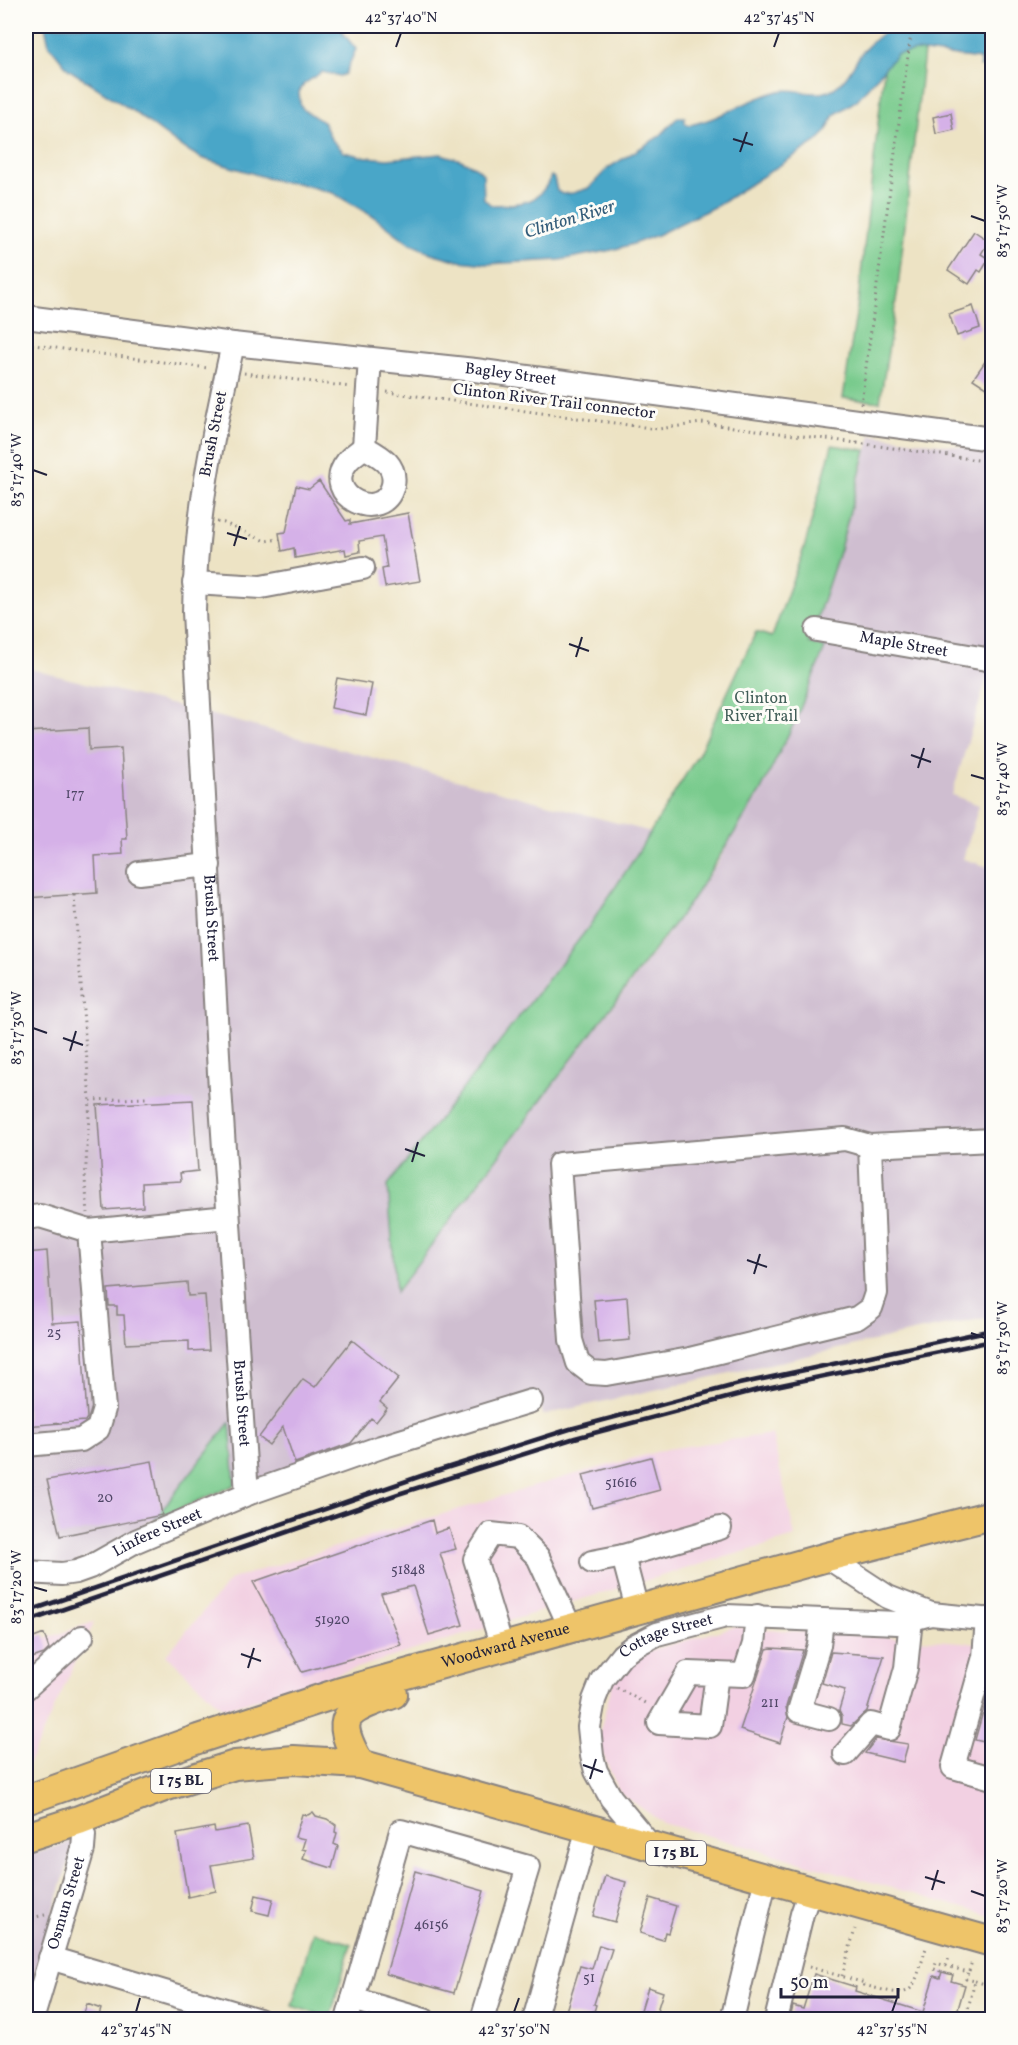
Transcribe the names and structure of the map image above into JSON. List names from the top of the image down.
{
  "streets": {
    "main road": ["Woodward Avenue", "I 75 BL"],
    "street": [
      "Bagley Street",
      "Brush Street",
      "Maple Street",
      "Linfere Street",
      "Cottage Street",
      "Osmun Street"
    ],
    "path": ["Clinton River Trail connector"]
  },
  "crossings": [
    ["Bagley Street", "Brush Street"],
    ["Brush Street", "Linfere Street"],
    ["Cottage Street", "I 75 BL"],
    ["I 75 BL", "Osmun Street"]
  ],
  "water": ["Clinton River"],
  "parks": ["Clinton River Trail"],
  "house_numbers": [
    "177",
    "25",
    "51616",
    "20",
    "51848",
    "51920",
    "211",
    "46156",
    "51"
  ],
  "scale_bar": "50 m",
  "coordinates": [
    "42°37'40\"N",
    "42°37'45\"N",
    "83°17'50\"W",
    "83°17'40\"W",
    "83°17'30\"W",
    "83°17'20\"W",
    "42°37'50\"N",
    "42°37'55\"N"
  ]
}
